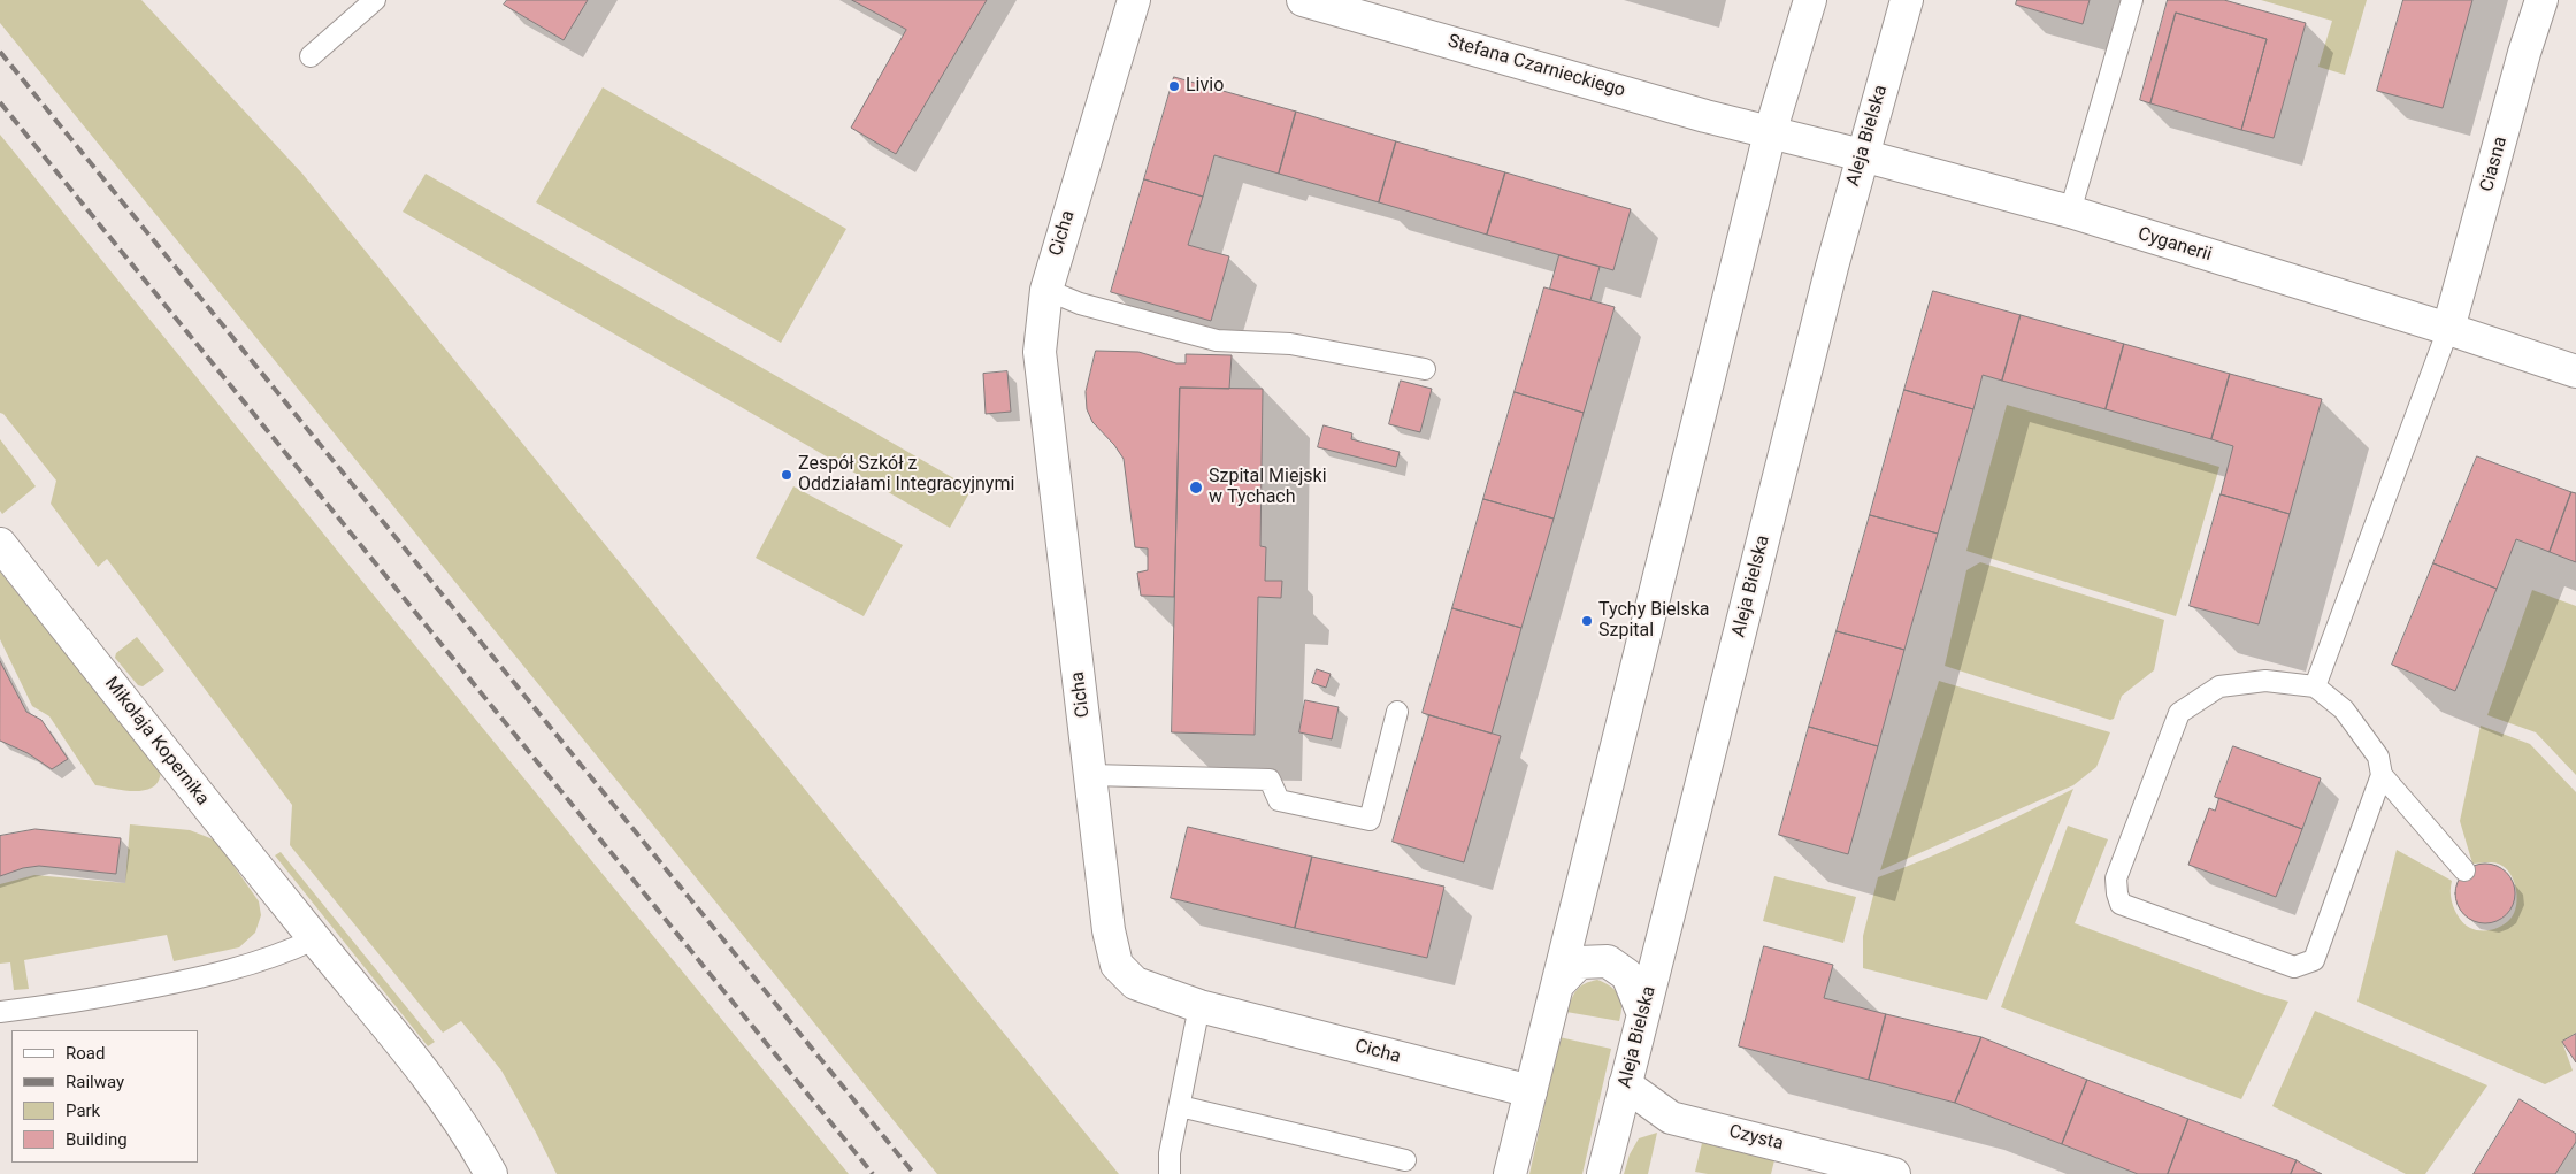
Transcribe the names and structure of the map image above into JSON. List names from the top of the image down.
{
  "streets": {
    "street": [
      "Stefana Czarnieckiego",
      "Aleja Bielska",
      "Ciasna",
      "Cicha",
      "Cyganerii",
      "Mikołaja Kopernika",
      "Czysta"
    ]
  },
  "crossings": [
    ["Stefana Czarnieckiego", "Cyganerii"],
    ["Aleja Bielska", "Cyganerii"],
    ["Aleja Bielska", "Czysta"],
    ["Ciasna", "Cyganerii"]
  ],
  "places": [
    "Livio",
    "Zespół Szkół z Oddziałami Integracyjnymi",
    "Szpital Miejski w Tychach",
    "Tychy Bielska Szpital"
  ],
  "legend": [
    "Road",
    "Railway",
    "Park",
    "Building"
  ]
}
